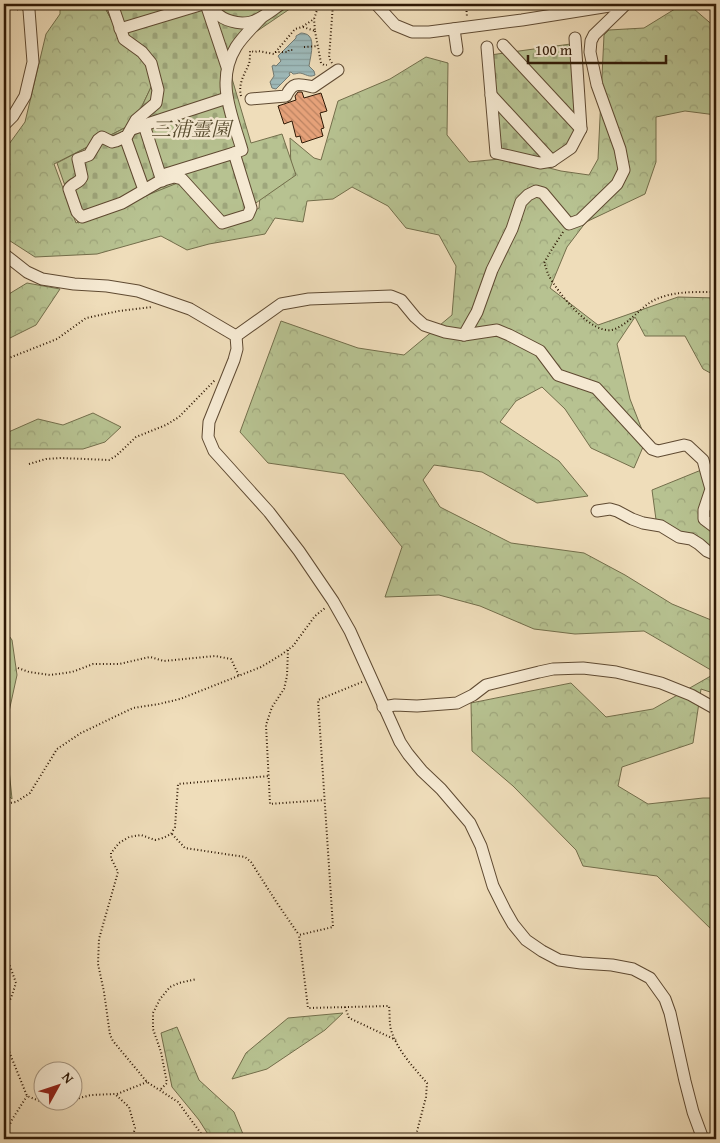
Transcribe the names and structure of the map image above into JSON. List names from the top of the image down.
{
  "parks": ["三浦霊園"],
  "scale_bar": "100 m",
  "north": "top right"
}
